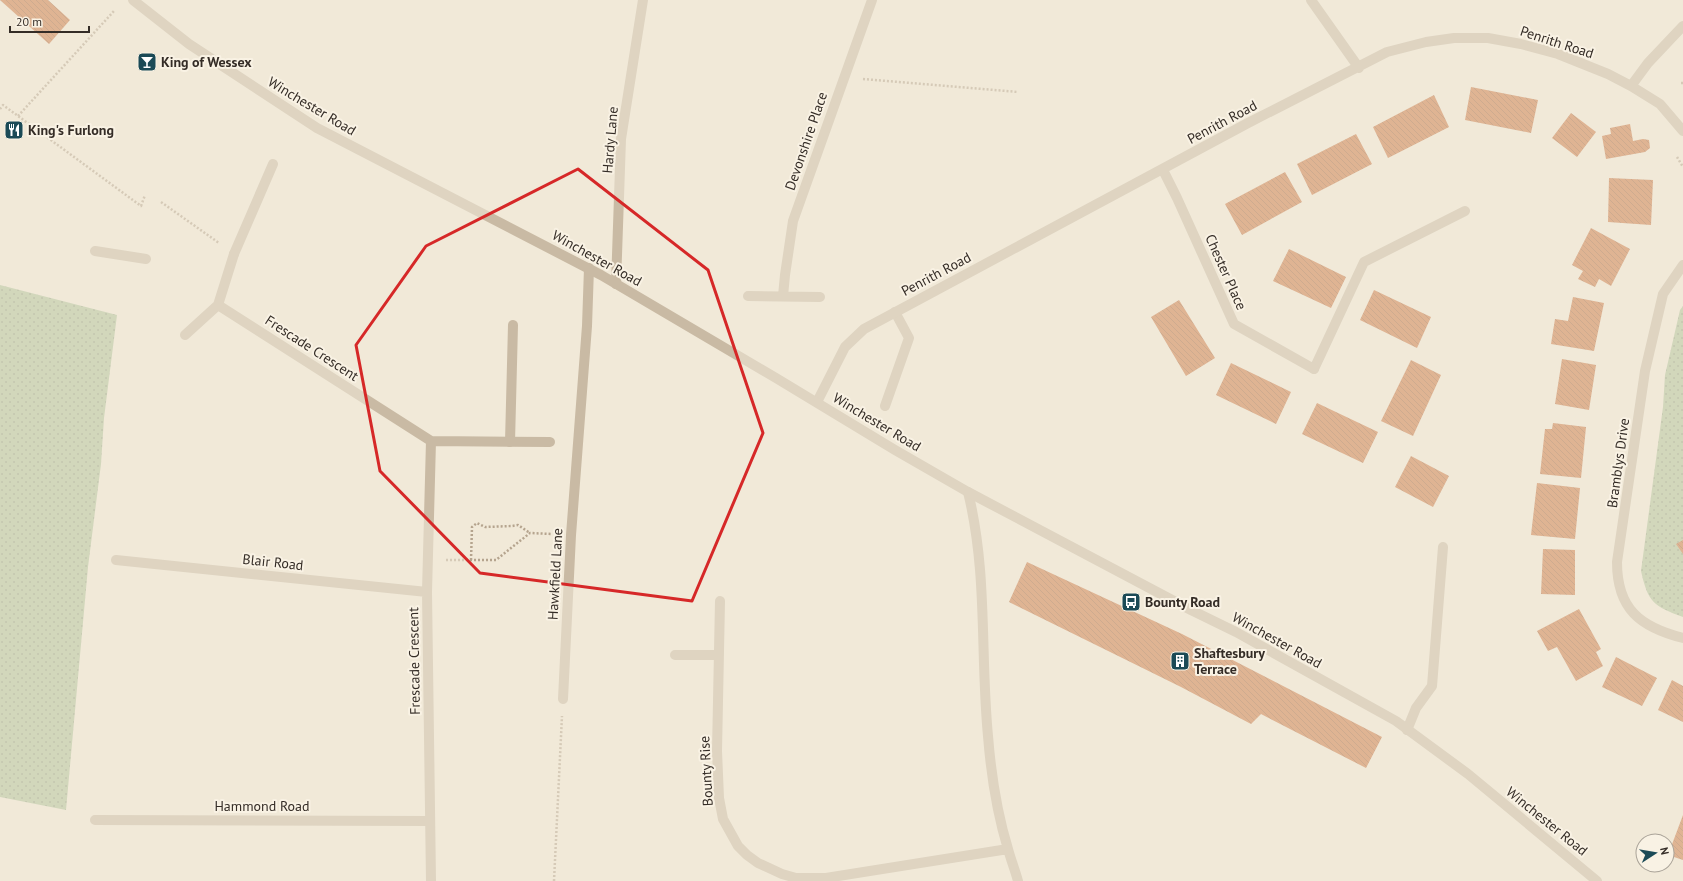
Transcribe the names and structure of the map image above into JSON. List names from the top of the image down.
{
  "streets": {
    "street": [
      "Penrith Road",
      "Winchester Road",
      "Hardy Lane",
      "Devonshire Place",
      "Chester Place",
      "Frescade Crescent",
      "Bramblys Drive",
      "Blair Road",
      "Hawkfield Lane",
      "Bounty Rise",
      "Hammond Road"
    ]
  },
  "crossings": [
    ["Penrith Road", "Winchester Road"],
    ["Penrith Road", "Chester Place"],
    ["Winchester Road", "Hardy Lane"],
    ["Winchester Road", "Hawkfield Lane"],
    ["Frescade Crescent", "Blair Road"],
    ["Frescade Crescent", "Hammond Road"]
  ],
  "places": {
    "bar": ["King of Wessex"],
    "restaurant": ["King's Furlong"],
    "bus stop": ["Bounty Road"],
    "building": ["Shaftesbury Terrace"]
  },
  "scale_bar": "20 m",
  "north": "right"
}
